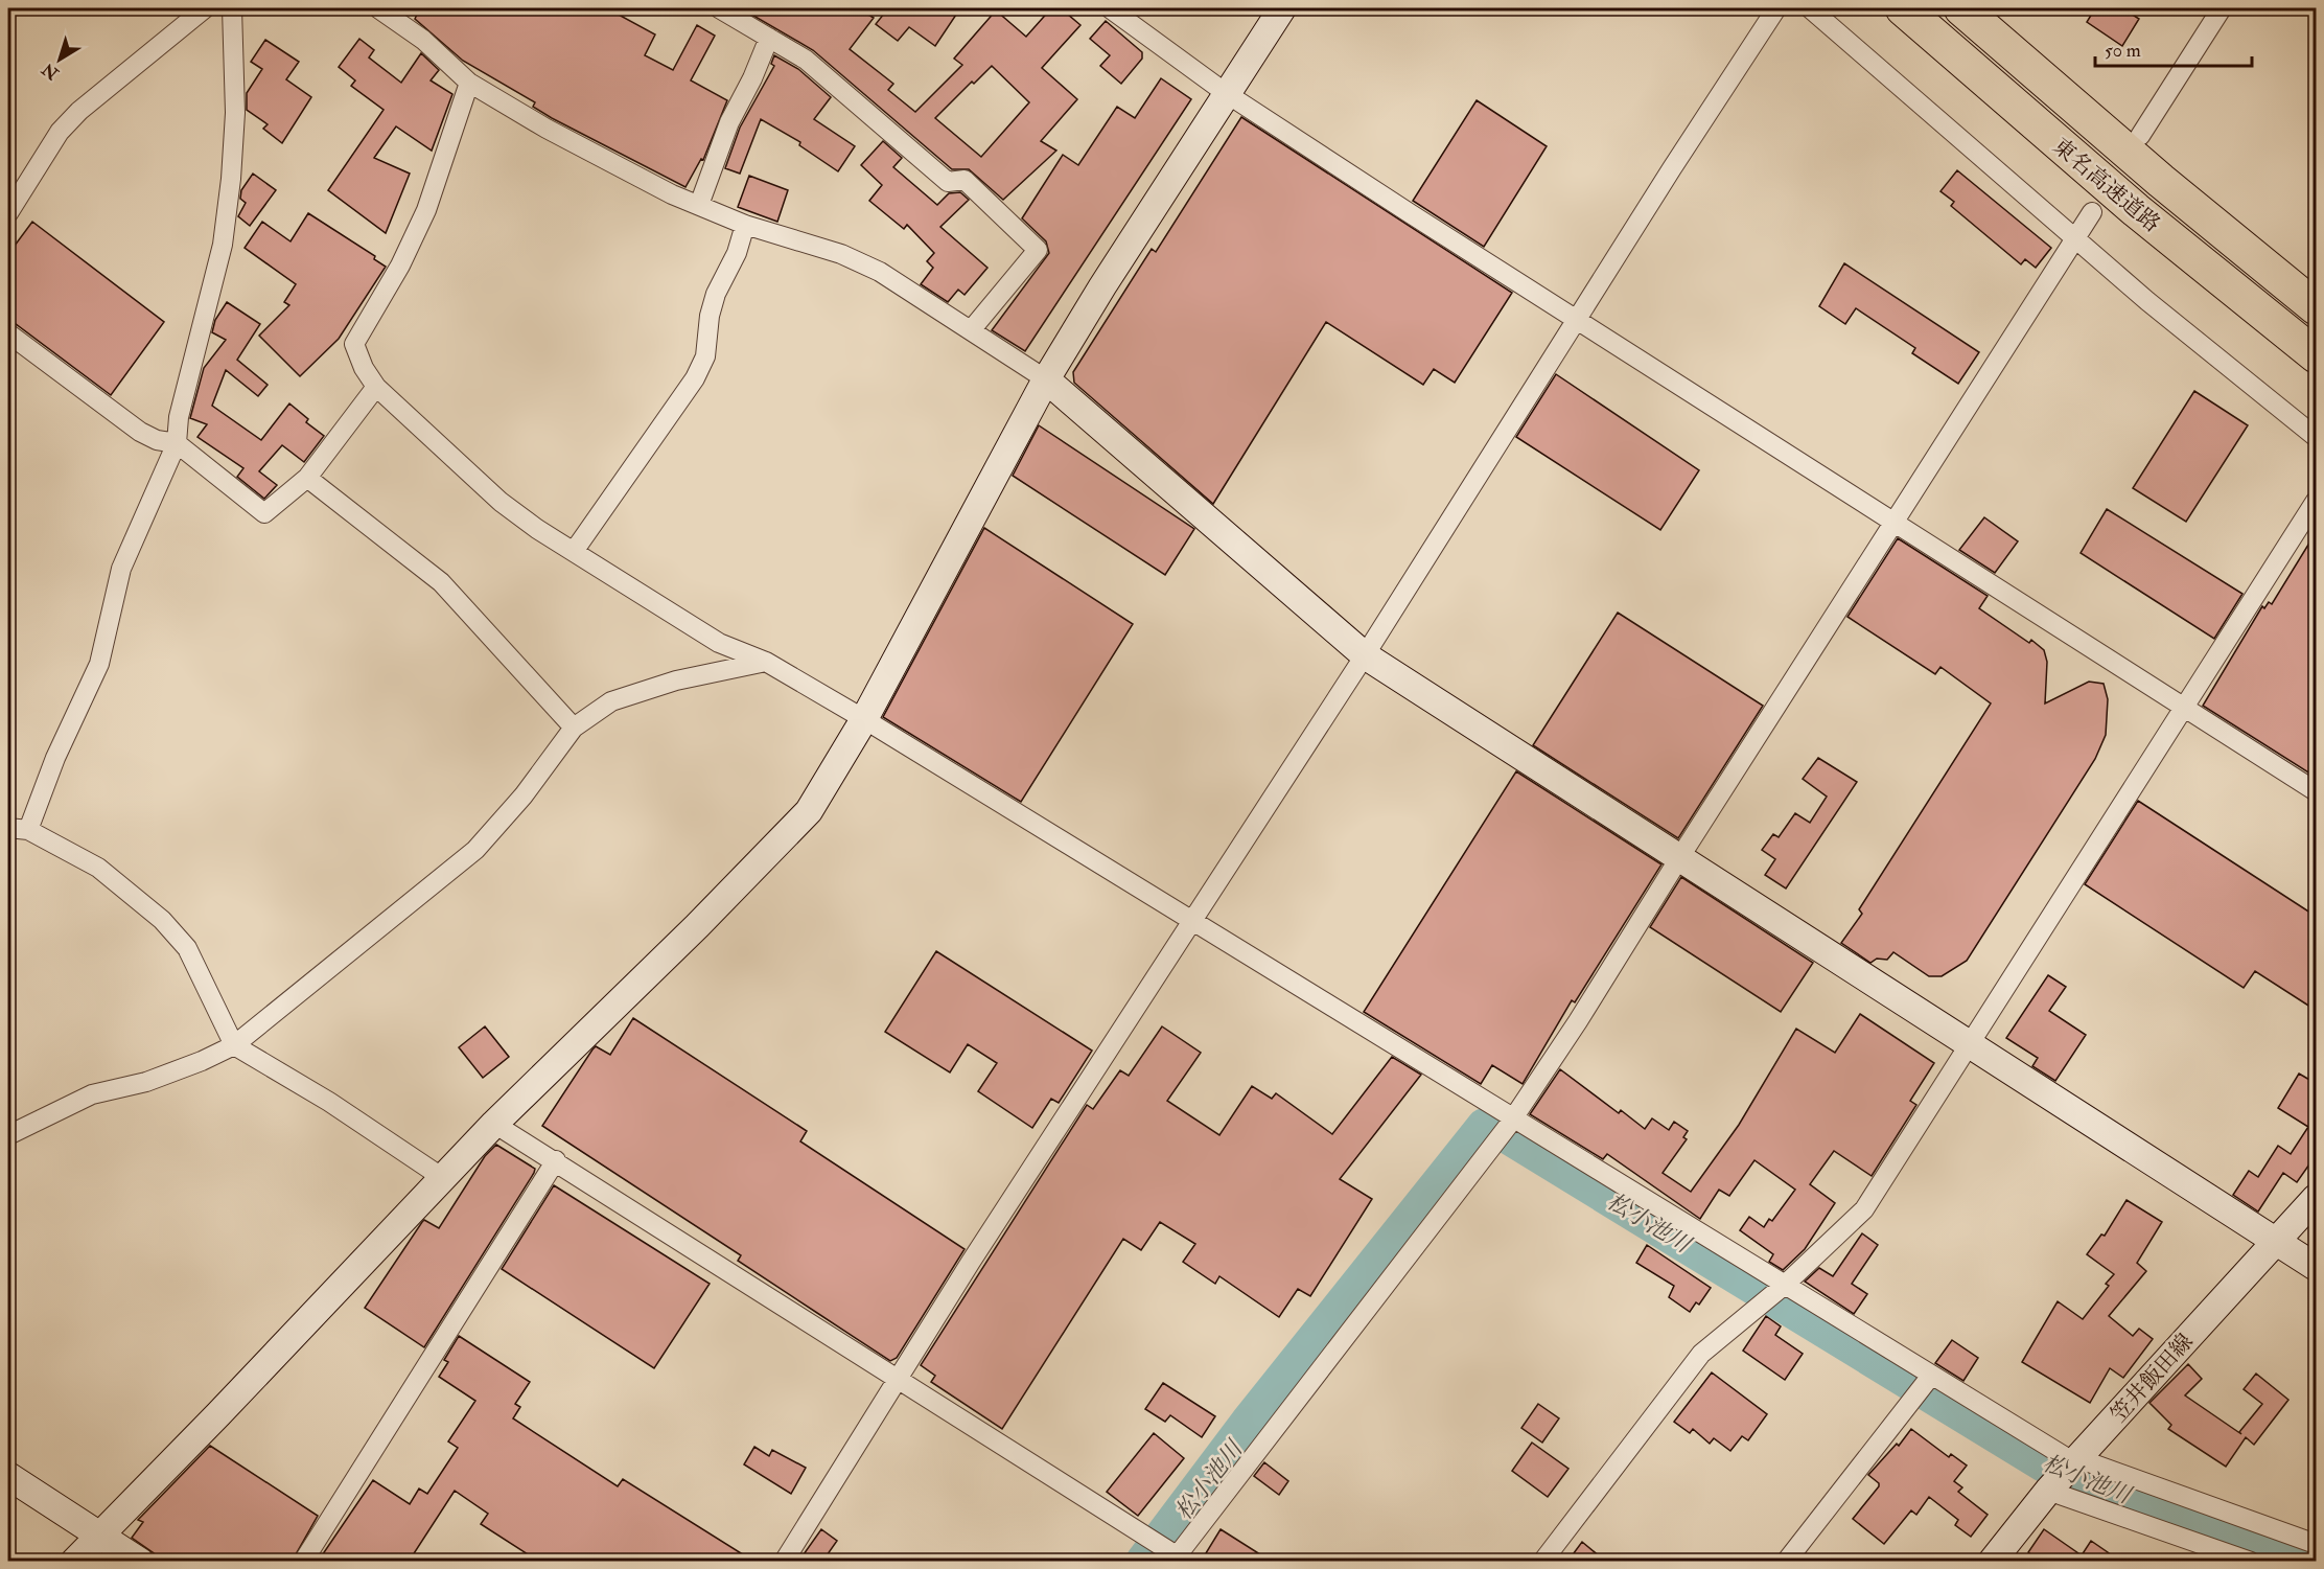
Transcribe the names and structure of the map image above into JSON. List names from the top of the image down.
{
  "streets": {
    "highway": ["東名高速道路"],
    "street": ["笠井飯田線"]
  },
  "water": ["松小池川"],
  "scale_bar": "50 m",
  "north": "bottom left"
}
